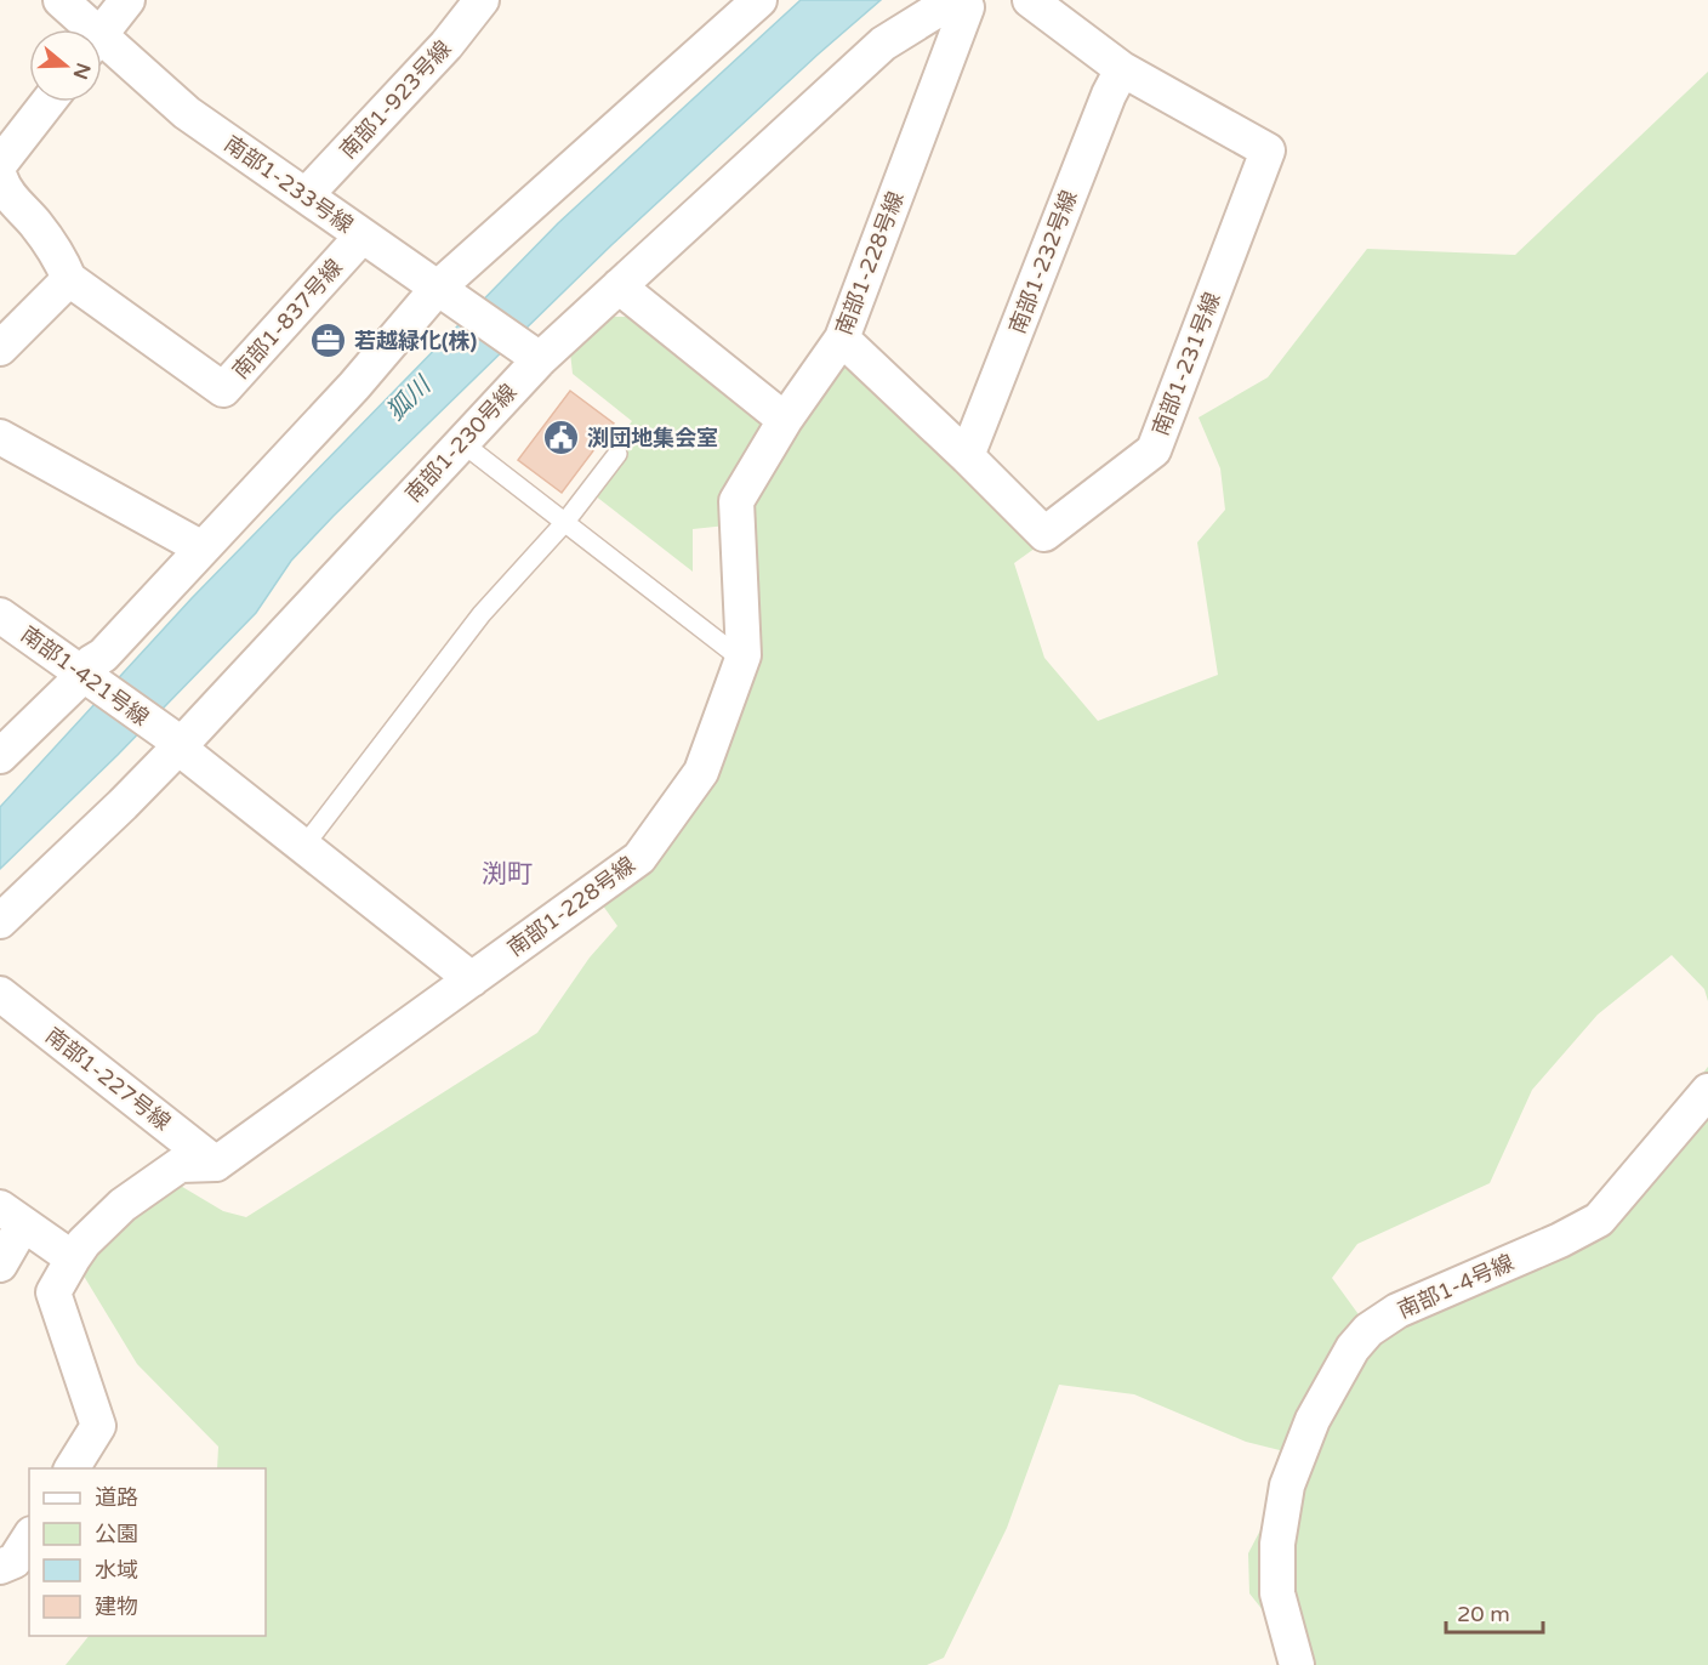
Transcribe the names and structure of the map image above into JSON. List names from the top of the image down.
{
  "streets": {
    "street": [
      "南部1-923号線",
      "南部1-233号線",
      "南部1-232号線",
      "南部1-228号線",
      "南部1-837号線",
      "南部1-231号線",
      "南部1-230号線",
      "南部1-421号線",
      "南部1-227号線",
      "南部1-4号線"
    ]
  },
  "crossings": [
    ["南部1-923号線", "南部1-233号線"],
    ["南部1-233号線", "南部1-837号線"],
    ["南部1-233号線", "南部1-230号線"],
    ["南部1-232号線", "南部1-231号線"],
    ["南部1-228号線", "南部1-231号線"],
    ["南部1-228号線", "南部1-421号線"],
    ["南部1-228号線", "南部1-227号線"],
    ["南部1-230号線", "南部1-421号線"]
  ],
  "districts": ["渕町"],
  "water": ["狐川"],
  "places": {
    "office": ["若越緑化(株)"],
    "public building": ["渕団地集会室"]
  },
  "legend": [
    "道路",
    "公園",
    "水域",
    "建物"
  ],
  "scale_bar": "20 m",
  "north": "right"
}
